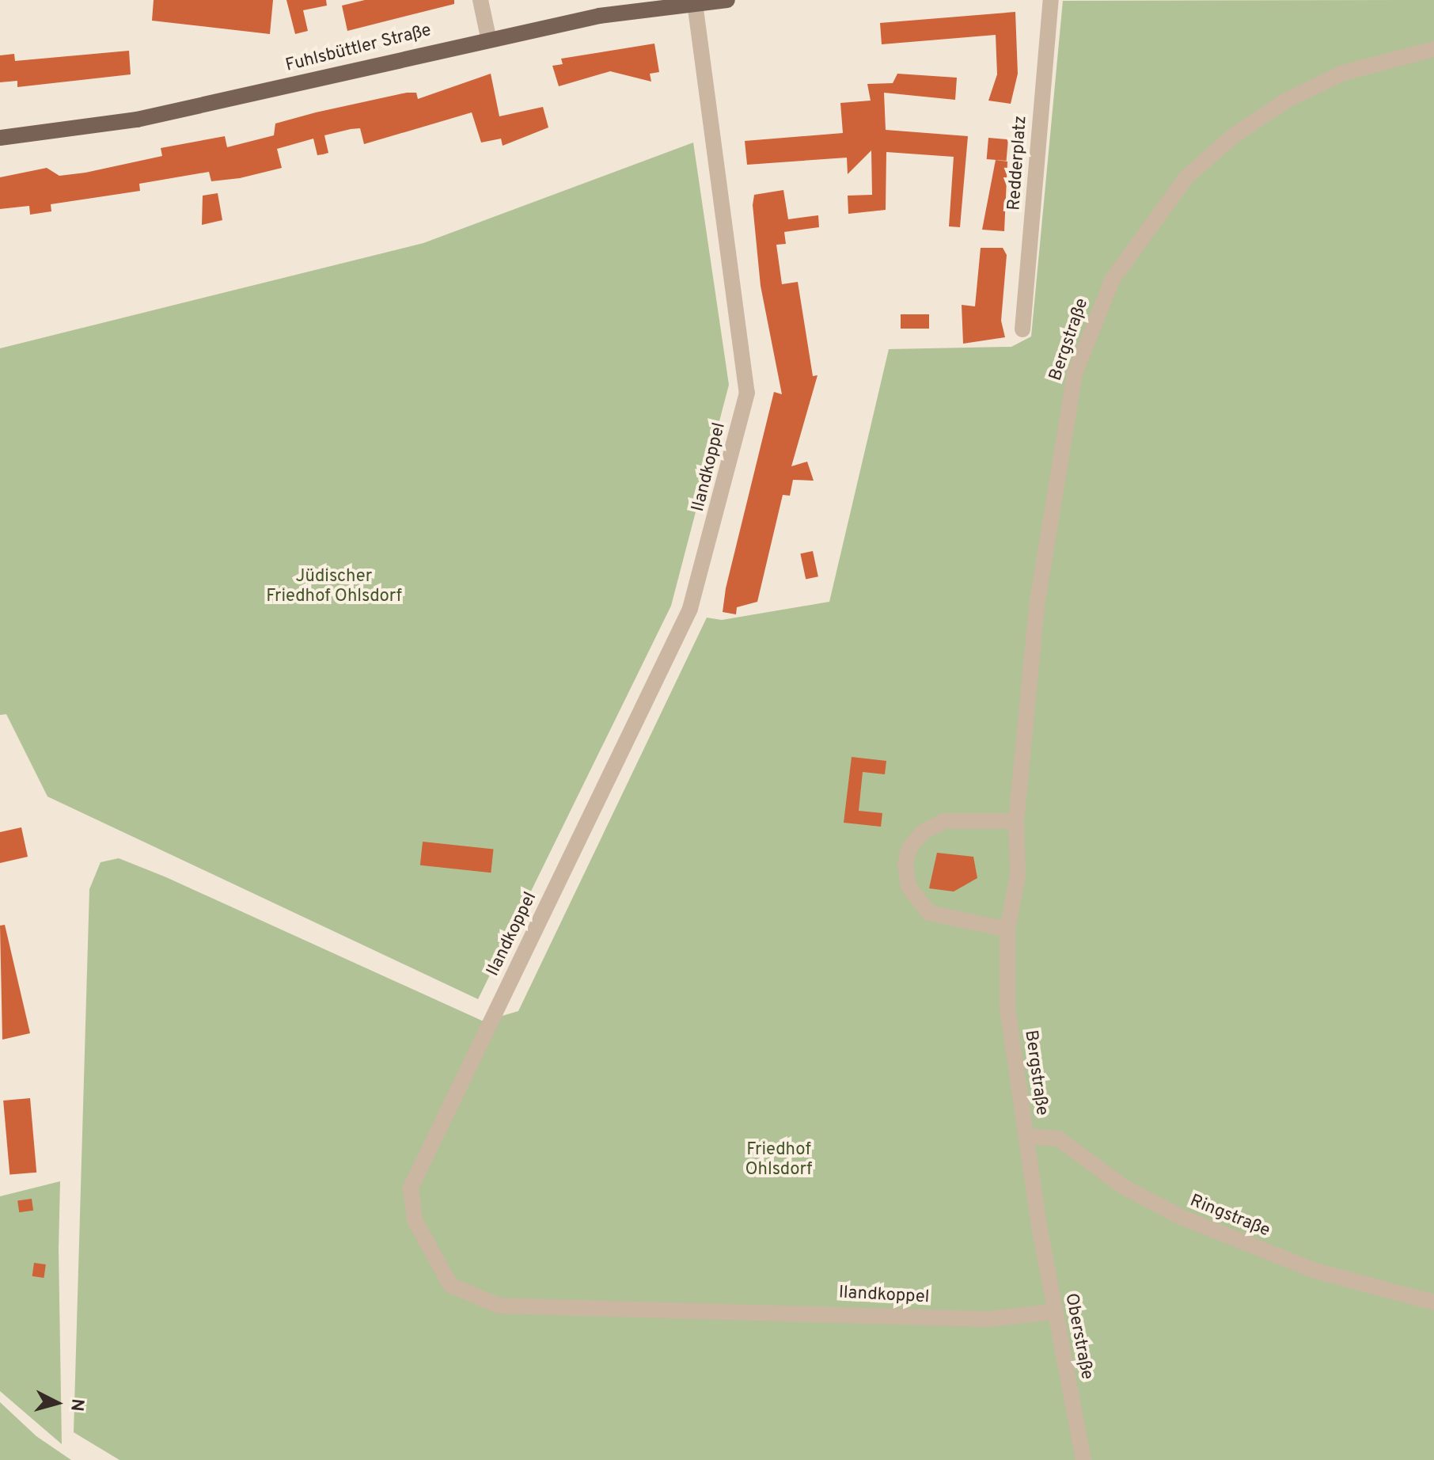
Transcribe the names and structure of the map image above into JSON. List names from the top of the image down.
{
  "streets": {
    "main road": ["Fuhlsbüttler Straße"],
    "street": [
      "Redderplatz",
      "Bergstraße",
      "Ilandkoppel",
      "Ringstraße",
      "Oberstraße"
    ]
  },
  "crossings": [
    ["Fuhlsbüttler Straße", "Ilandkoppel"],
    ["Bergstraße", "Ringstraße"],
    ["Bergstraße", "Oberstraße"],
    ["Ilandkoppel", "Oberstraße"]
  ],
  "parks": ["Jüdischer Friedhof Ohlsdorf", "Friedhof Ohlsdorf"],
  "north": "right"
}
